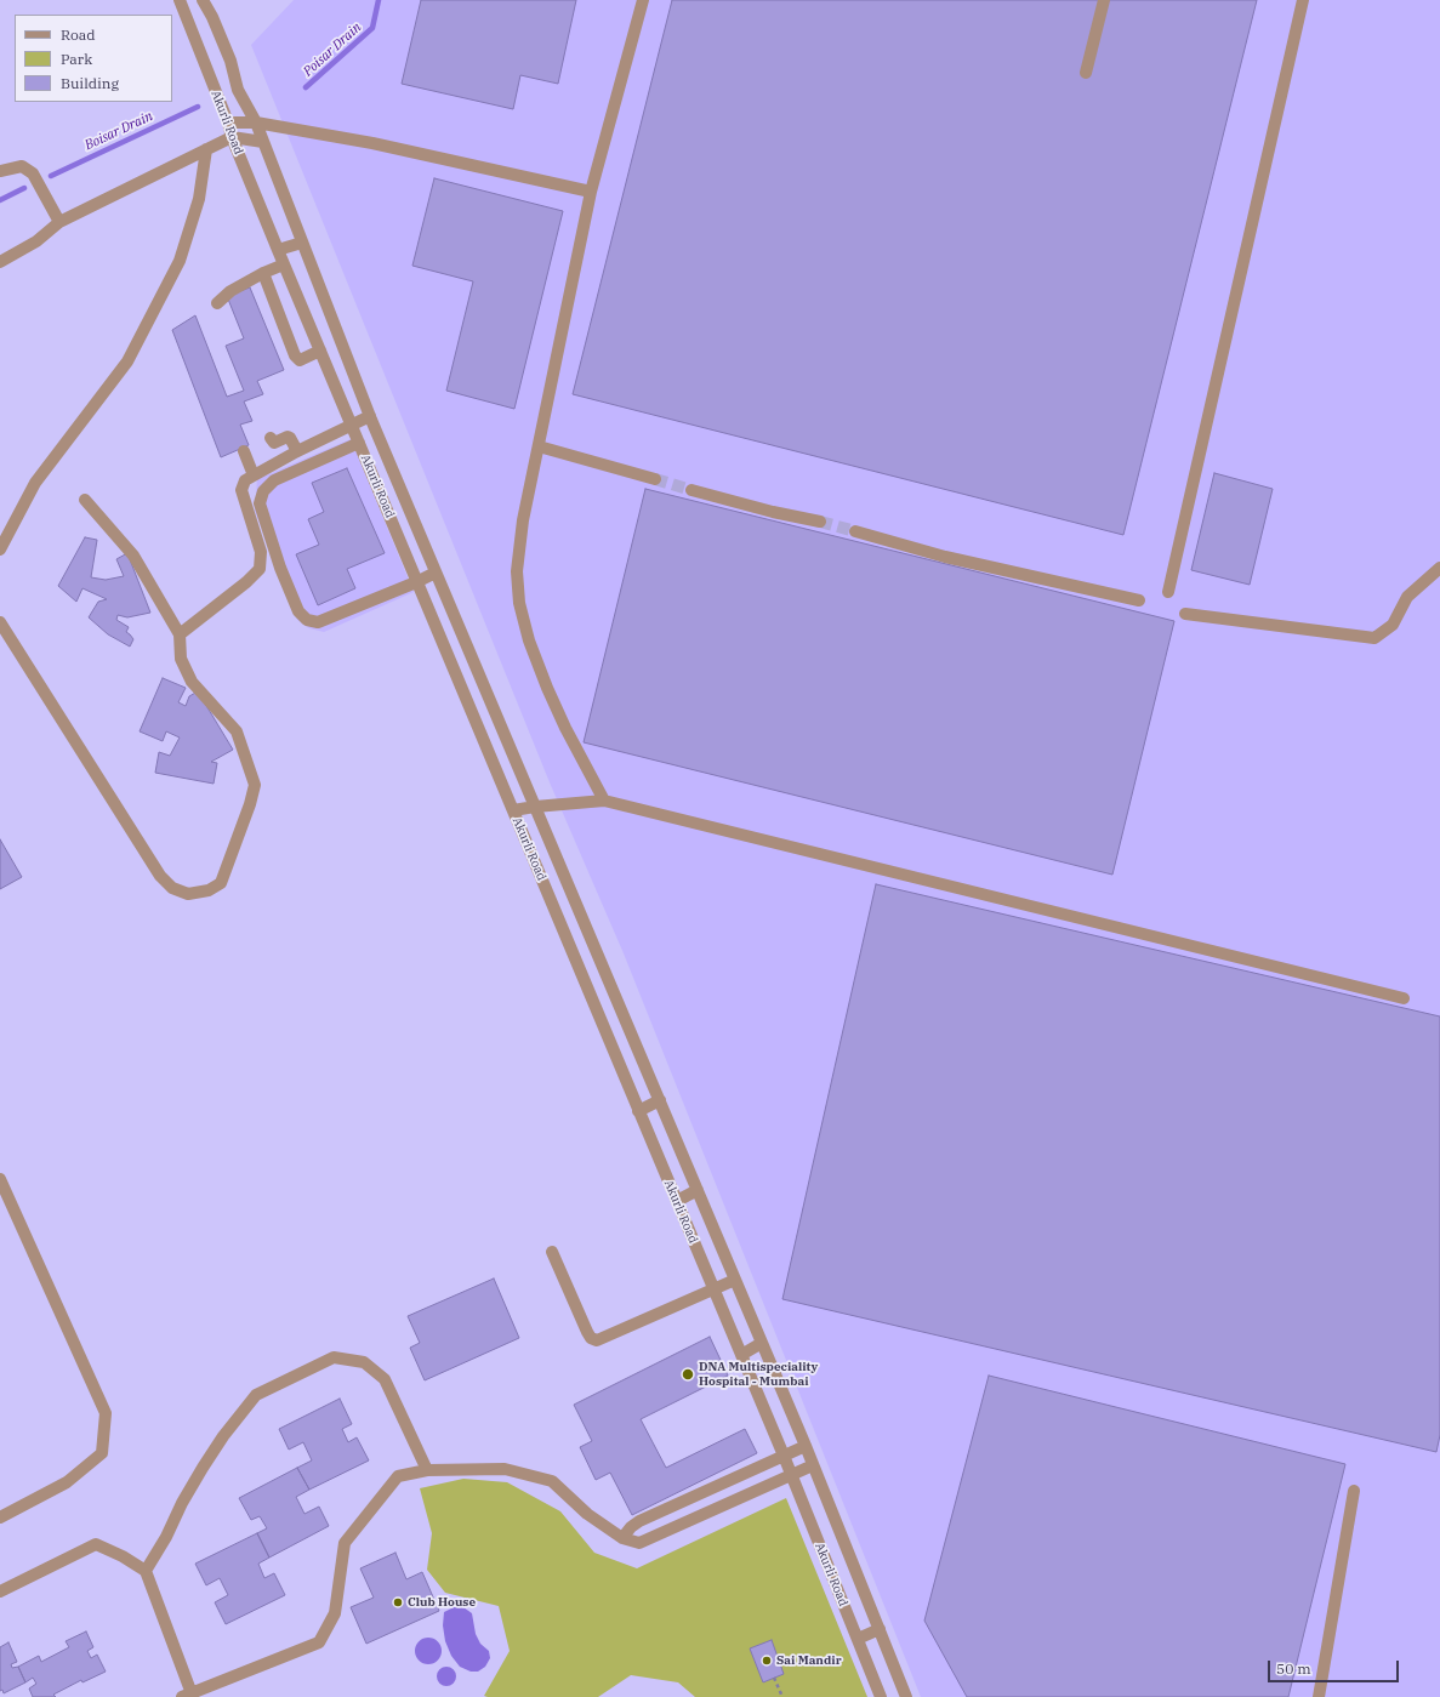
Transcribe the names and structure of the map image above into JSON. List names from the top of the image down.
{
  "streets": {
    "street": ["Akurli Road"]
  },
  "water": ["Poisar Drain", "Boisar Drain"],
  "places": ["DNA Multispeciality Hospital - Mumbai", "Club House", "Sai Mandir"],
  "legend": ["Road", "Park", "Building"],
  "scale_bar": "50 m"
}
